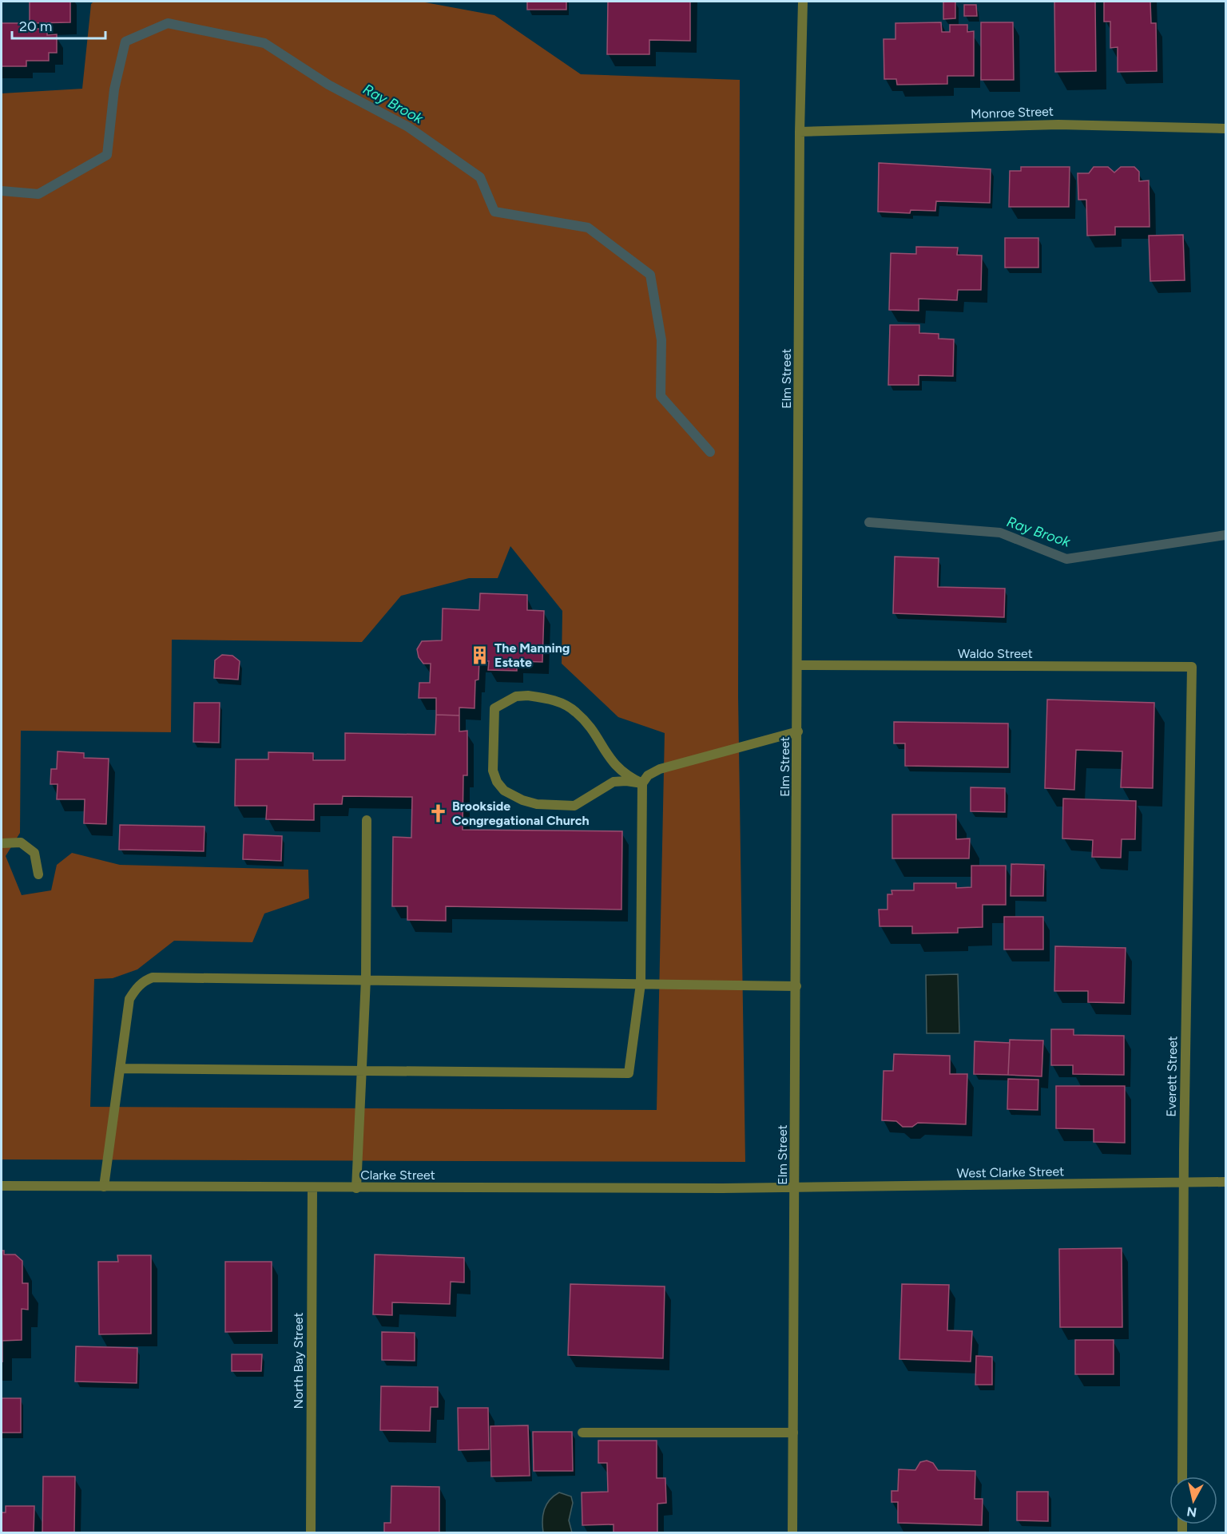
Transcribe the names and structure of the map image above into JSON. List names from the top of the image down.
{
  "streets": {
    "street": [
      "Monroe Street",
      "Elm Street",
      "Waldo Street",
      "Everett Street",
      "West Clarke Street",
      "Clarke Street",
      "North Bay Street"
    ]
  },
  "crossings": [
    ["Monroe Street", "Elm Street"],
    ["Elm Street", "Waldo Street"],
    ["Elm Street", "West Clarke Street"],
    ["Elm Street", "Clarke Street"],
    ["Waldo Street", "Everett Street"],
    ["Everett Street", "West Clarke Street"],
    ["West Clarke Street", "Clarke Street"],
    ["Clarke Street", "North Bay Street"]
  ],
  "water": ["Ray Brook"],
  "places": {
    "building": ["The Manning Estate"],
    "church": ["Brookside Congregational Church"]
  },
  "scale_bar": "20 m",
  "north": "bottom"
}
